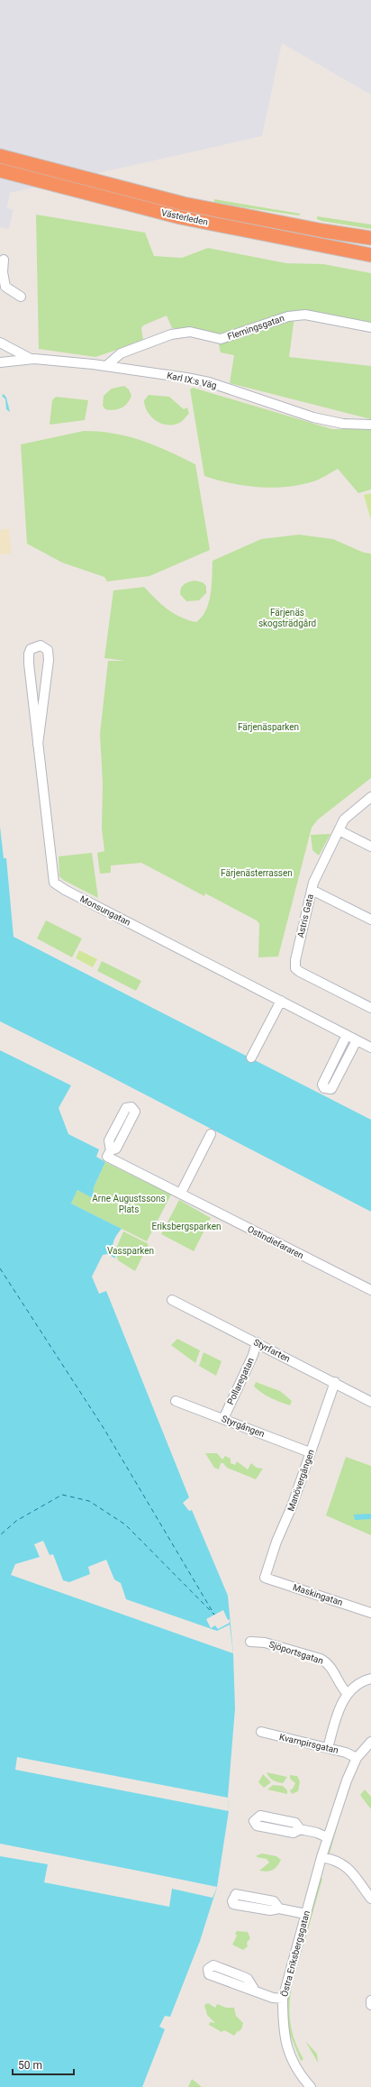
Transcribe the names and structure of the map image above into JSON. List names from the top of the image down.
{
  "streets": {
    "highway": ["Västerleden"],
    "street": [
      "Flemingsgatan",
      "Karl IX:s Väg",
      "Monsungatan",
      "Astris Gata",
      "Ostindiefararen",
      "Styrfarten",
      "Pollaregatan",
      "Styrgången",
      "Manövergången",
      "Maskingatan",
      "Sjöportsgatan",
      "Kvarnpirsgatan",
      "Östra Eriksbergsgatan"
    ]
  },
  "crossings": [
    ["Flemingsgatan", "Karl IX:s Väg"],
    ["Styrfarten", "Pollaregatan"],
    ["Styrfarten", "Manövergången"],
    ["Pollaregatan", "Styrgången"],
    ["Styrgången", "Manövergången"],
    ["Manövergången", "Maskingatan"],
    ["Kvarnpirsgatan", "Östra Eriksbergsgatan"]
  ],
  "parks": [
    "Färjenäs skogsträdgård",
    "Färjenäsparken",
    "Färjenästerrassen",
    "Arne Augustssons Plats",
    "Eriksbergsparken",
    "Vassparken"
  ],
  "scale_bar": "50 m"
}
